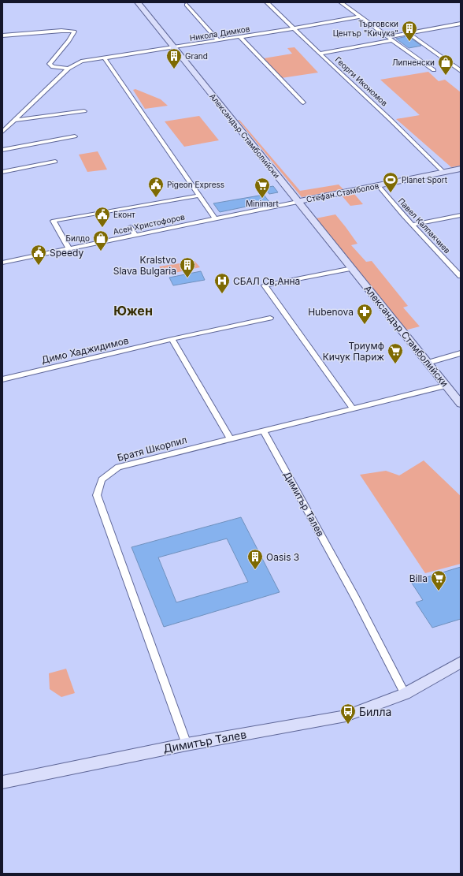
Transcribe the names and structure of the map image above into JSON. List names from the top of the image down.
{
  "streets": {
    "street": [
      "Никола Димков",
      "Георги Икономов",
      "Александър Стамболийски",
      "Стефан Стамболов",
      "Асен Христофоров",
      "Павел Калпакчиев",
      "Димо Хаджидимов",
      "Братя Шкорпил",
      "Димитър Талев"
    ]
  },
  "crossings": [
    ["Никола Димков", "Георги Икономов"],
    ["Никола Димков", "Александър Стамболийски"],
    ["Георги Икономов", "Стефан Стамболов"],
    ["Александър Стамболийски", "Стефан Стамболов"],
    ["Александър Стамболийски", "Асен Христофоров"],
    ["Александър Стамболийски", "Братя Шкорпил"],
    ["Стефан Стамболов", "Асен Христофоров"],
    ["Стефан Стамболов", "Павел Калпакчиев"],
    ["Братя Шкорпил", "Димитър Талев"]
  ],
  "districts": ["Южен"],
  "places": {
    "building": [
      "Търговски Център \"Кичука\"",
      "Grand",
      "Kralstvo Slava Bulgaria",
      "Oasis 3"
    ],
    "shop": ["Липненски", "Билдо"],
    "sports": ["Planet Sport"],
    "public building": ["Pigeon Express", "Еконт", "Speedy"],
    "supermarket": ["Minimart", "Триумф Кичук Париж", "Billa"],
    "hospital": ["СБАЛ Св,Анна"],
    "pharmacy": ["Hubenova"],
    "bus stop": ["Билла"]
  }
}
